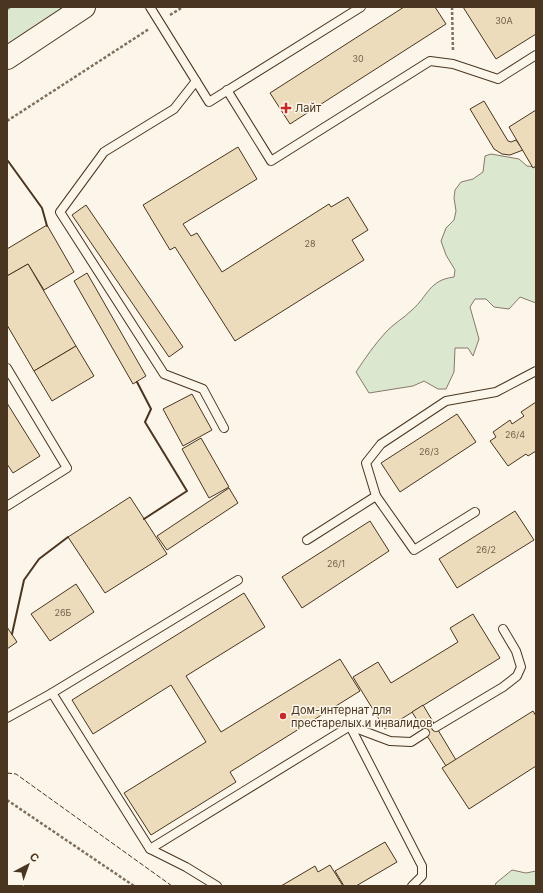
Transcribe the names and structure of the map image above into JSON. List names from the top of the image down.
{
  "places": {
    "health": ["Лайт"],
    "other": ["Дом-интернат для престарелых и инвалидов"]
  },
  "house_numbers": [
    "30А",
    "30",
    "28",
    "26/4",
    "26/3",
    "26/2",
    "26/1",
    "26Б"
  ],
  "north": "top right"
}
